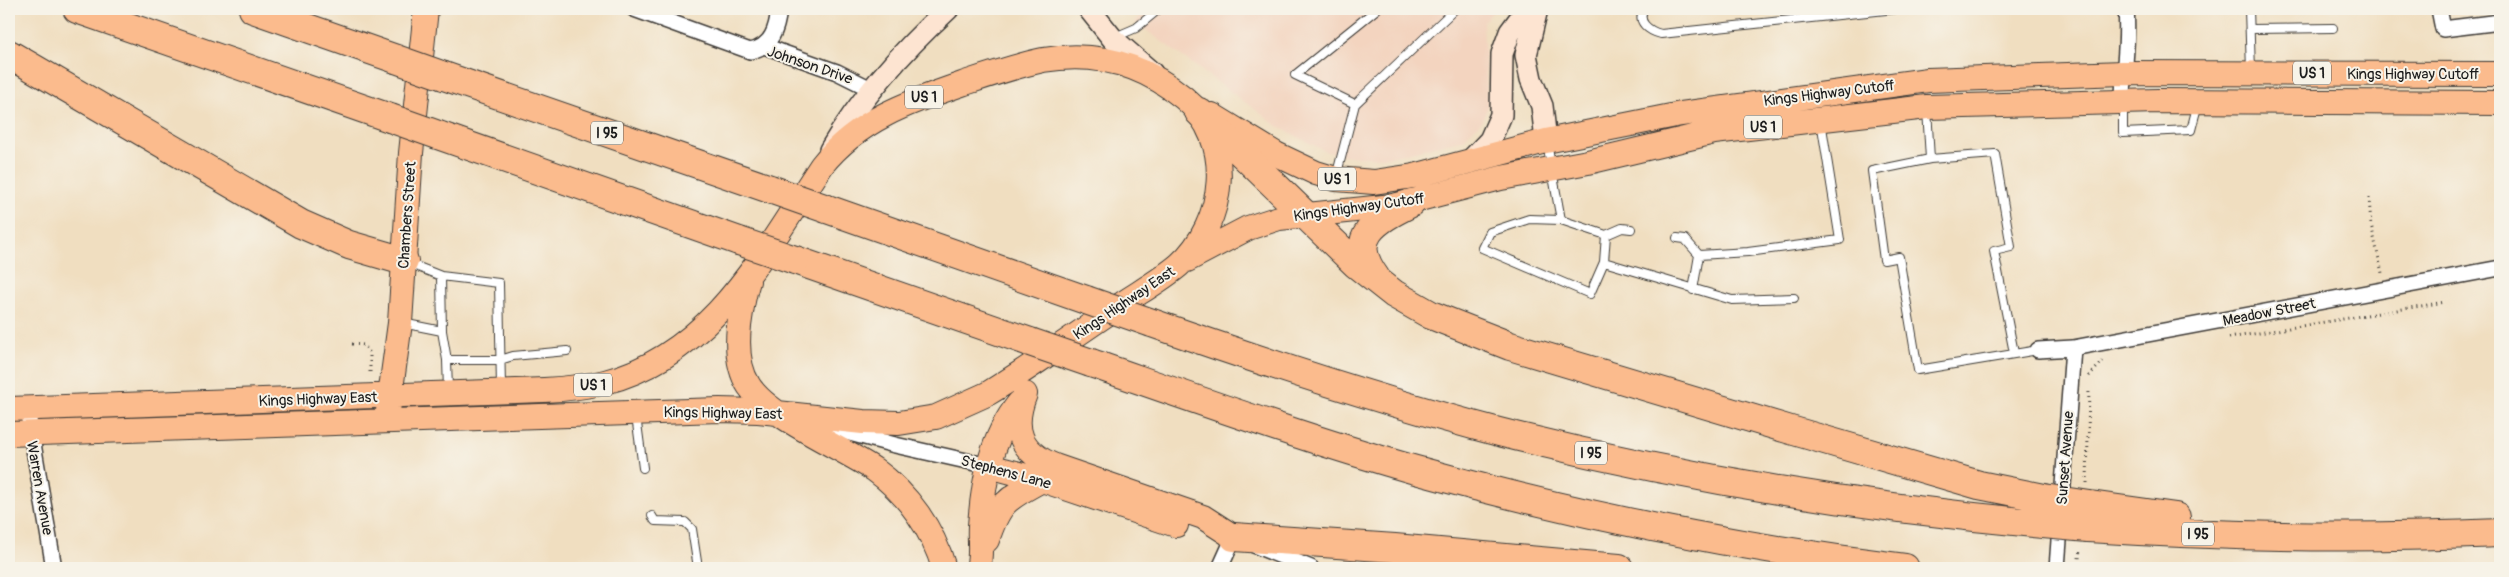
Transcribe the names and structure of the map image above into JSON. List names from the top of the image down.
{
  "streets": {
    "highway": ["I 95"],
    "main road": [
      "US 1",
      "Kings Highway Cutoff",
      "Chambers Street",
      "Kings Highway East",
      "Stephens Lane"
    ],
    "street": [
      "Johnson Drive",
      "Meadow Street",
      "Sunset Avenue",
      "Warren Avenue"
    ]
  },
  "crossings": [
    ["Kings Highway Cutoff", "Kings Highway East"],
    ["I 95", "Kings Highway East"],
    ["Chambers Street", "Kings Highway East"],
    ["Kings Highway East", "Stephens Lane"],
    ["Kings Highway East", "Warren Avenue"],
    ["Meadow Street", "Sunset Avenue"]
  ]
}
